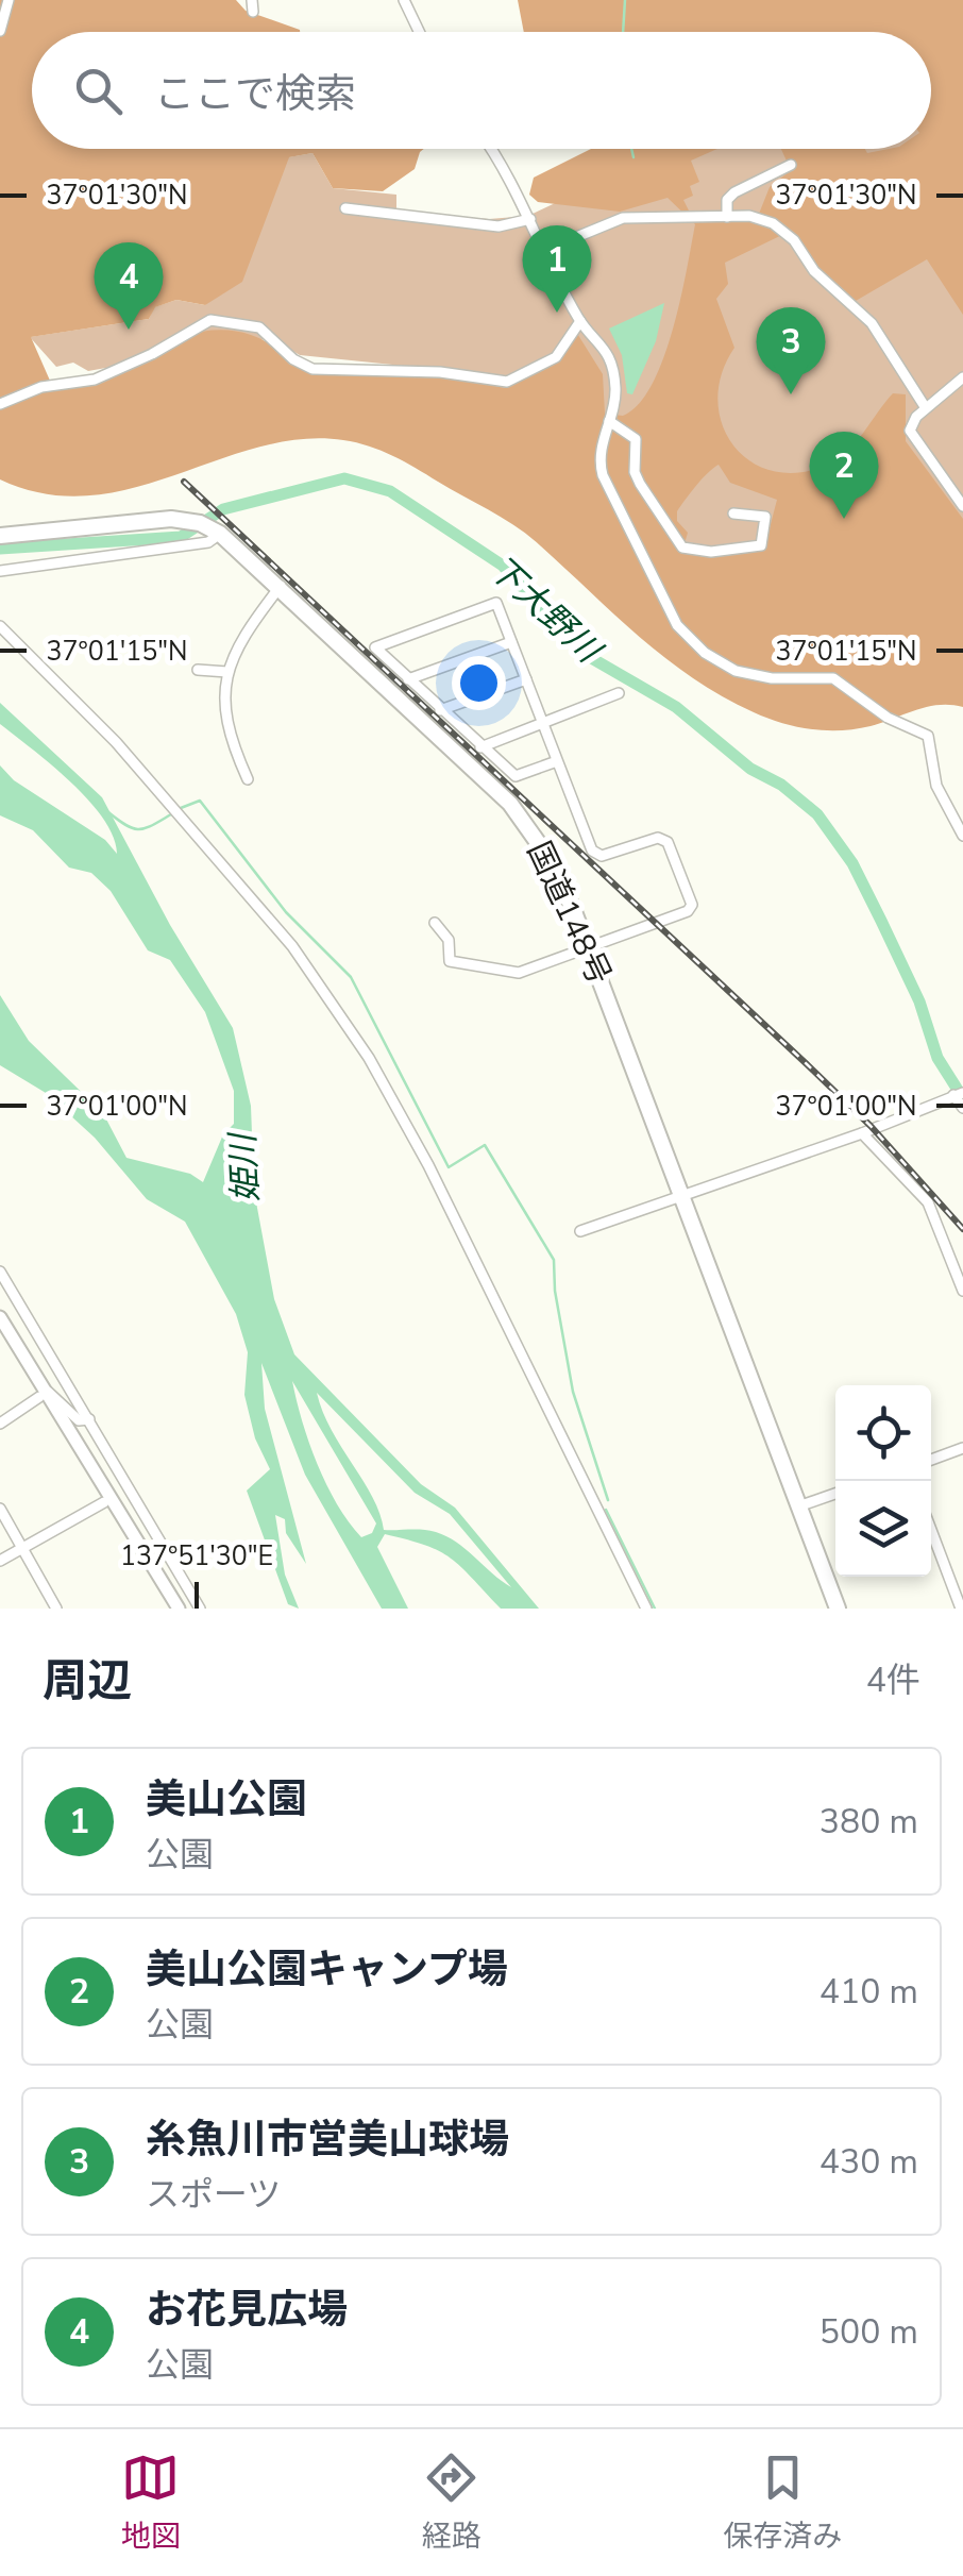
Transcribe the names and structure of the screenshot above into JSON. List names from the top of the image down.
{
  "streets": {
    "highway": ["国道148号"]
  },
  "water": ["下大野川", "姫川"],
  "page": {
    "search": "ここで検索",
    "pins": [
      "1",
      "4",
      "3",
      "2"
    ],
    "heading": ["周辺", "4件"],
    "list": [
      {
        "mark": "1",
        "name": "美山公園",
        "note": "公園",
        "value": "380 m"
      },
      {
        "mark": "2",
        "name": "美山公園キャンプ場",
        "note": "公園",
        "value": "410 m"
      },
      {
        "mark": "3",
        "name": "糸魚川市営美山球場",
        "note": "スポーツ",
        "value": "430 m"
      },
      {
        "mark": "4",
        "name": "お花見広場",
        "note": "公園",
        "value": "500 m"
      }
    ],
    "nav": ["地図", "経路", "保存済み"]
  },
  "coordinates": [
    "37°01'30\"N",
    "37°01'15\"N",
    "37°01'00\"N",
    "137°51'30\"E"
  ]
}
